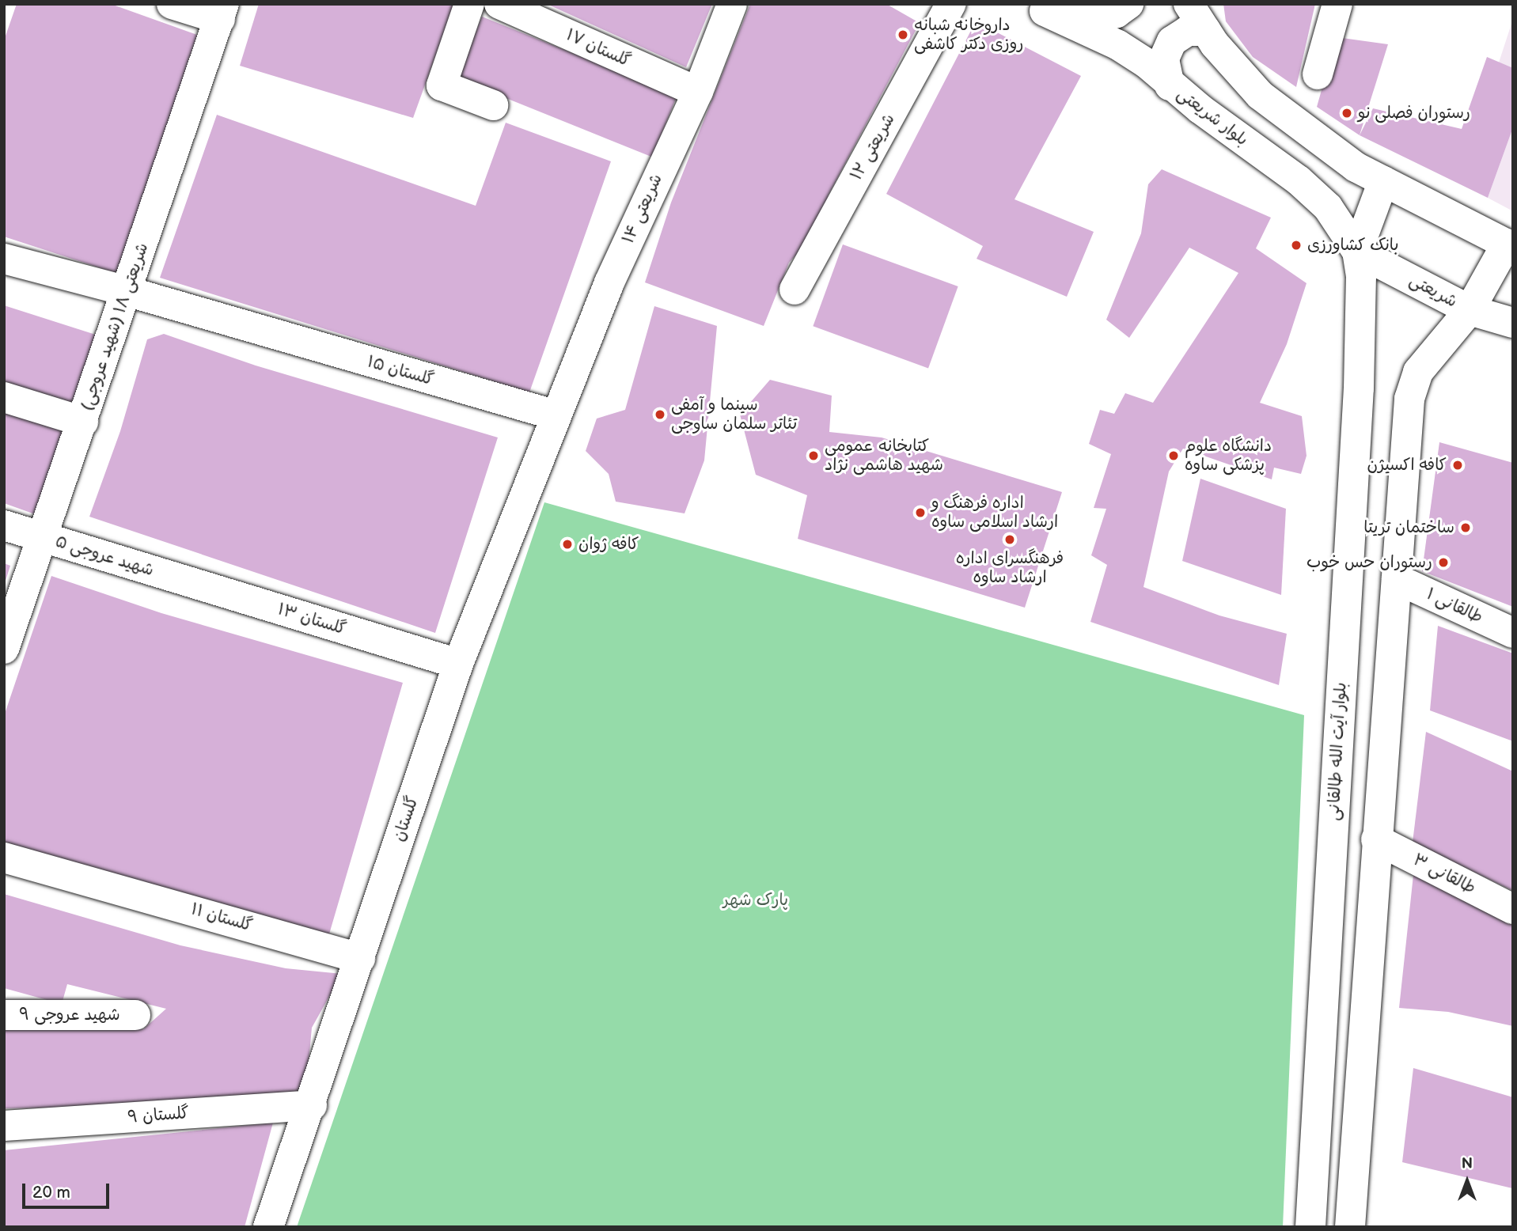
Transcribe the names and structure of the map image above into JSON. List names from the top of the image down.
{
  "streets": {
    "street": [
      "گلستان ۱۷",
      "بلوار شریعتی",
      "شریعتی ۱۲",
      "شریعتی ۱۴",
      "شریعتی",
      "شریعتی ۱۸ (شهید عروجی)",
      "گلستان ۱۵",
      "شهید عروجی ۵",
      "طالقانی ۱",
      "گلستان ۱۳",
      "بلوار آیت الله طالقانی",
      "گلستان",
      "طالقانی ۳",
      "گلستان ۱۱",
      "شهید عروجی ۹",
      "گلستان ۹"
    ]
  },
  "crossings": [
    ["گلستان ۱۷", "شریعتی ۱۴"],
    ["بلوار شریعتی", "شریعتی"],
    ["بلوار شریعتی", "بلوار آیت الله طالقانی"],
    ["شریعتی ۱۴", "گلستان ۱۵"],
    ["شریعتی ۱۴", "گلستان"],
    ["شریعتی", "بلوار آیت الله طالقانی"],
    ["شریعتی ۱۸ (شهید عروجی)", "گلستان ۱۵"],
    ["شریعتی ۱۸ (شهید عروجی)", "شهید عروجی ۵"],
    ["گلستان ۱۵", "گلستان"],
    ["شهید عروجی ۵", "گلستان ۱۳"],
    ["گلستان ۱۳", "گلستان"],
    ["گلستان", "گلستان ۱۱"],
    ["گلستان", "گلستان ۹"]
  ],
  "parks": ["پارک شهر"],
  "places": [
    "داروخانه شبانه روزی دکتر کاشفی",
    "رستوران فصلی نو",
    "بانک کشاورزی",
    "سینما و آمفی تئاتر سلمان ساوجی",
    "کتابخانه عمومی شهید هاشمی نژاد",
    "دانشگاه علوم پزشکی ساوه",
    "کافه اکسیژن",
    "اداره فرهنگ و ارشاد اسلامی ساوه",
    "ساختمان تریتا",
    "فرهنگسرای اداره ارشاد ساوه",
    "کافه ژوان",
    "رستوران حس خوب"
  ],
  "scale_bar": "20 m",
  "north": "top"
}
